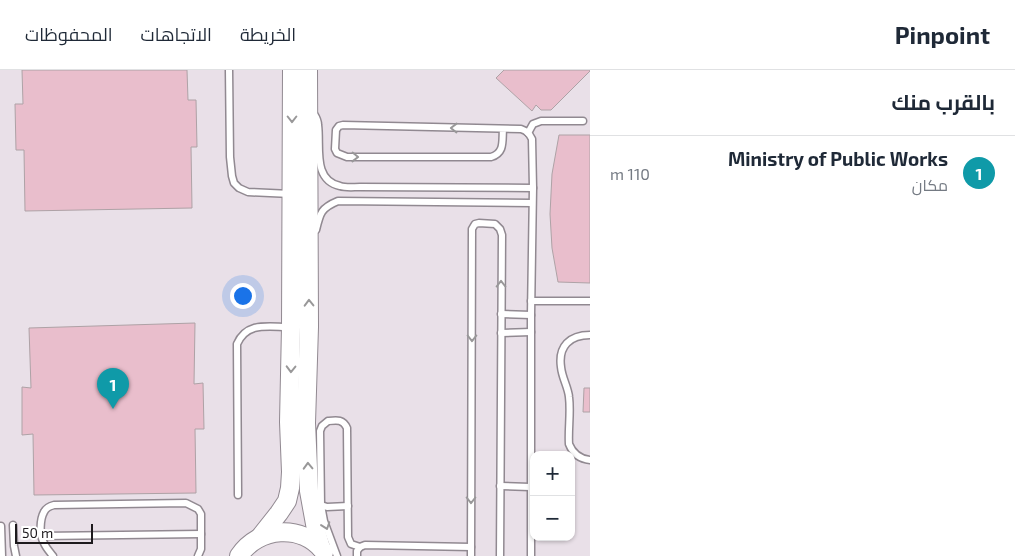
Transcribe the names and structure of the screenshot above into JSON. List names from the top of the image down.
{
  "scale_bar": "50 m",
  "page": {
    "header": "Pinpoint",
    "nav": ["الخريطة", "الاتجاهات", "المحفوظات"],
    "heading": "بالقرب منك",
    "list": [
      {
        "mark": "1",
        "name": "Ministry of Public Works",
        "note": "مكان",
        "value": "110 m"
      }
    ],
    "pins": "1",
    "map_buttons": ["+", "−"],
    "scale": "50 m"
  }
}
